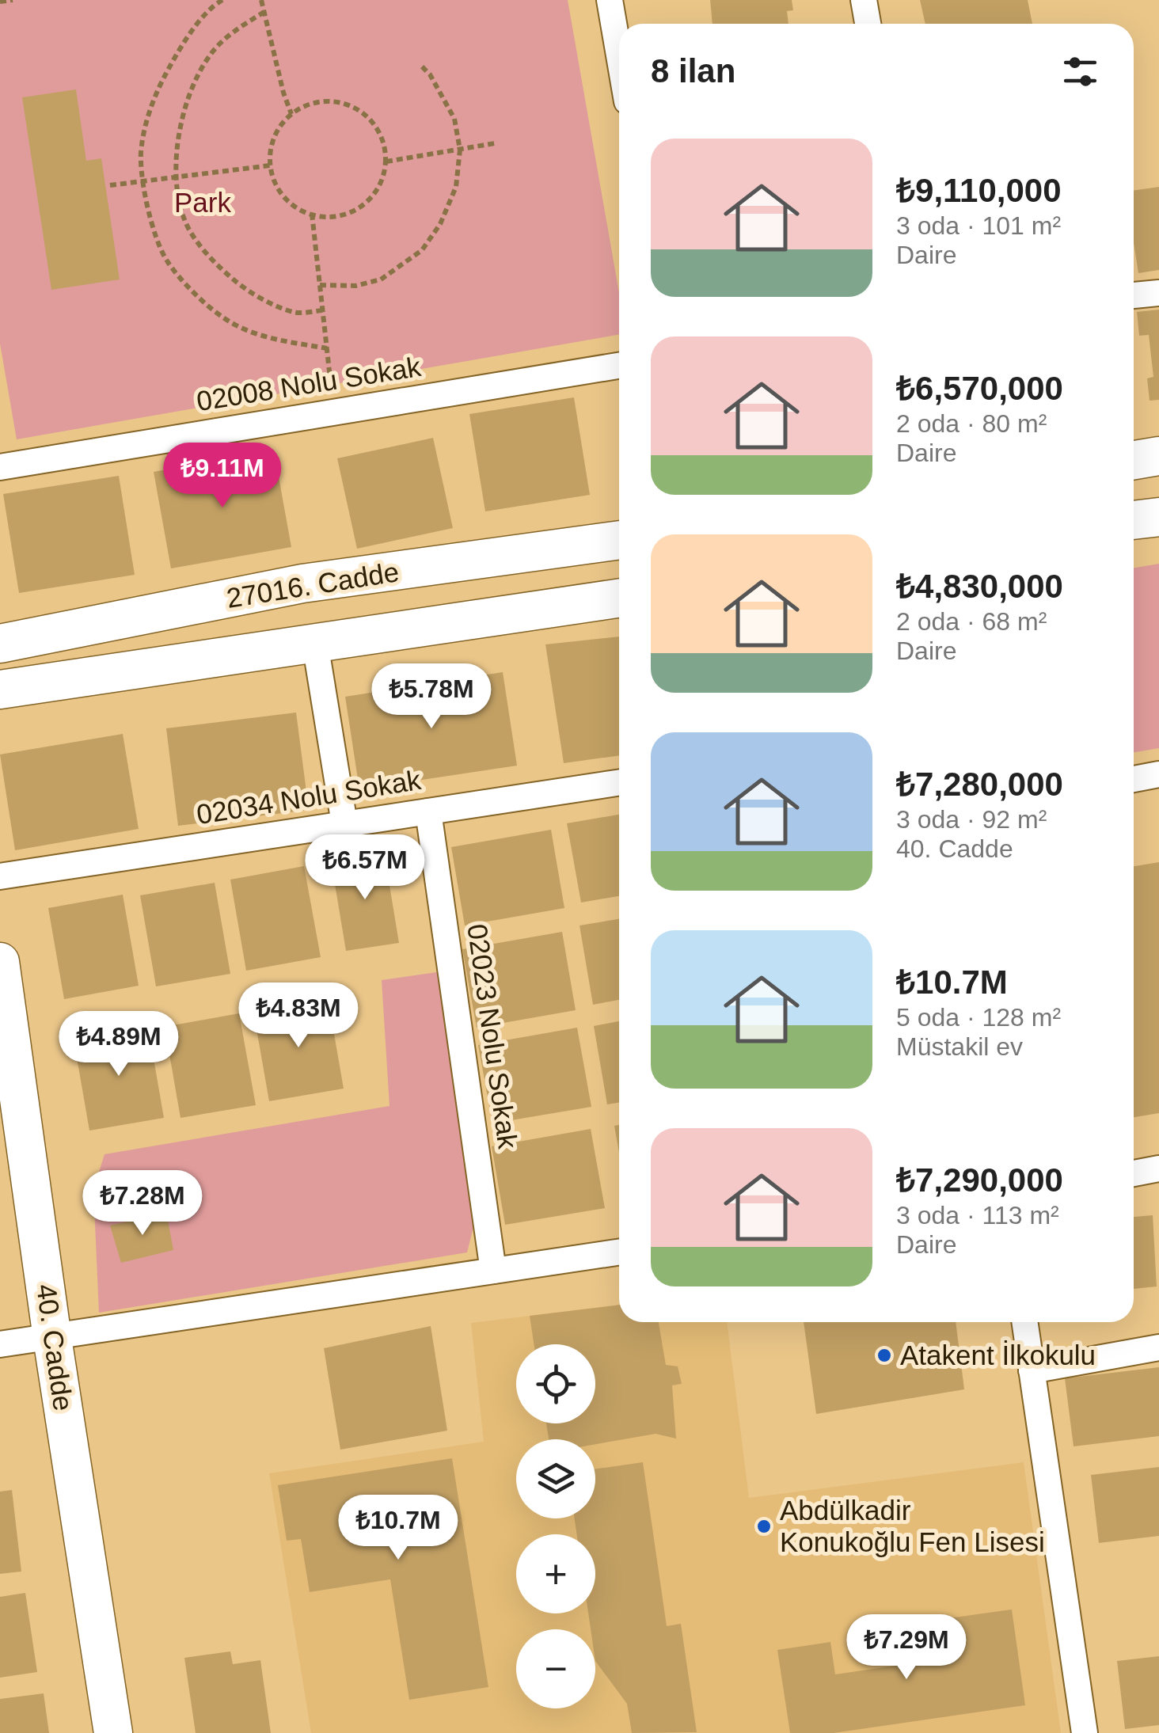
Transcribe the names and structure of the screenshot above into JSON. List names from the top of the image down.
{
  "streets": {
    "street": [
      "02008 Nolu Sokak",
      "27016. Cadde",
      "02034 Nolu Sokak",
      "02023 Nolu Sokak",
      "40. Cadde"
    ]
  },
  "crossings": [
    ["02034 Nolu Sokak", "02023 Nolu Sokak"]
  ],
  "parks": ["Park"],
  "places": ["Atakent İlkokulu", "Abdülkadir Konukoğlu Fen Lisesi"],
  "page": {
    "heading": "8 ilan",
    "list": [
      {
        "name": "₺9,110,000",
        "note": "3 oda · 101 m² · Daire"
      },
      {
        "name": "₺6,570,000",
        "note": "2 oda · 80 m² · Daire"
      },
      {
        "name": "₺4,830,000",
        "note": "2 oda · 68 m² · Daire"
      },
      {
        "name": "₺7,280,000",
        "note": "3 oda · 92 m² · 40. Cadde"
      },
      {
        "name": "₺10.7M",
        "note": "5 oda · 128 m² · Müstakil ev"
      },
      {
        "name": "₺7,290,000",
        "note": "3 oda · 113 m² · Daire"
      }
    ],
    "price": [
      "₺9.11M",
      "₺5.78M",
      "₺6.57M",
      "₺4.83M",
      "₺4.89M",
      "₺7.28M",
      "₺10.7M",
      "₺7.29M"
    ],
    "map_buttons": ["+", "−"]
  }
}
